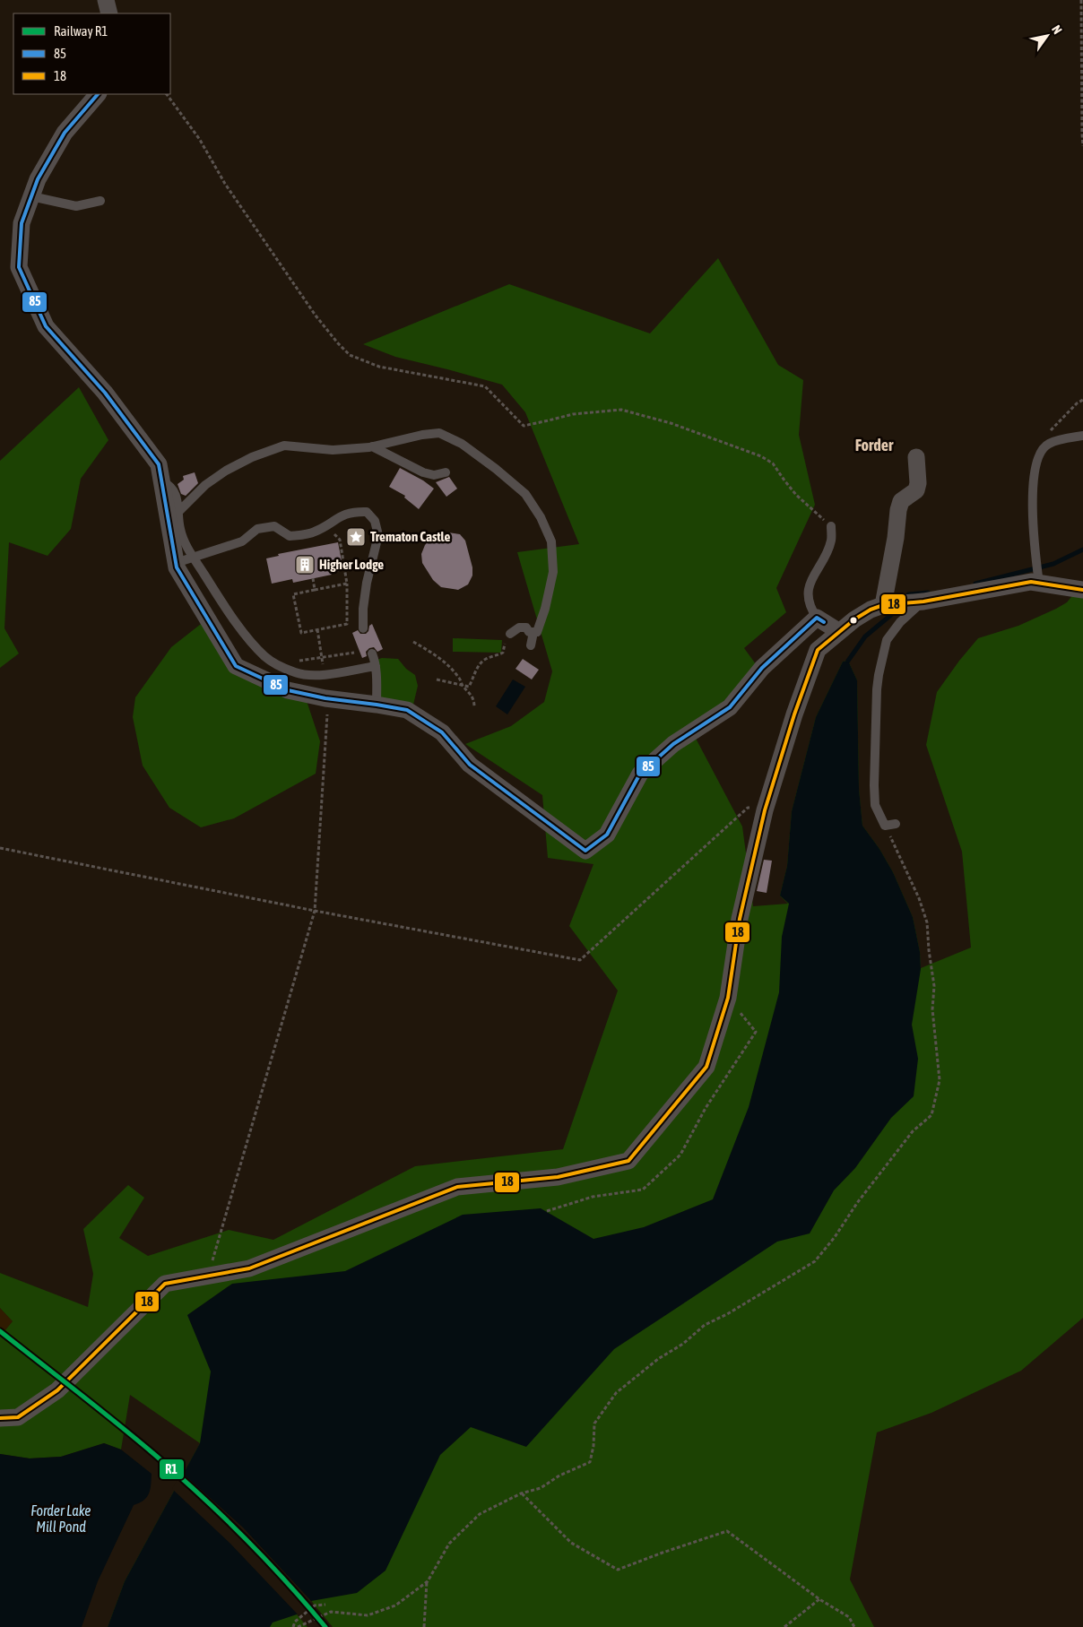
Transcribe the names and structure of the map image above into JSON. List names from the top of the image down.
{
  "districts": ["Forder"],
  "water": ["Forder Lake Mill Pond"],
  "places": {
    "place": ["Trematon Castle"],
    "building": ["Higher Lodge"]
  },
  "lines": ["transit line 85", "transit line 18", "rail line R1"],
  "legend": ["Railway R1", "85", "18"],
  "north": "top right"
}
